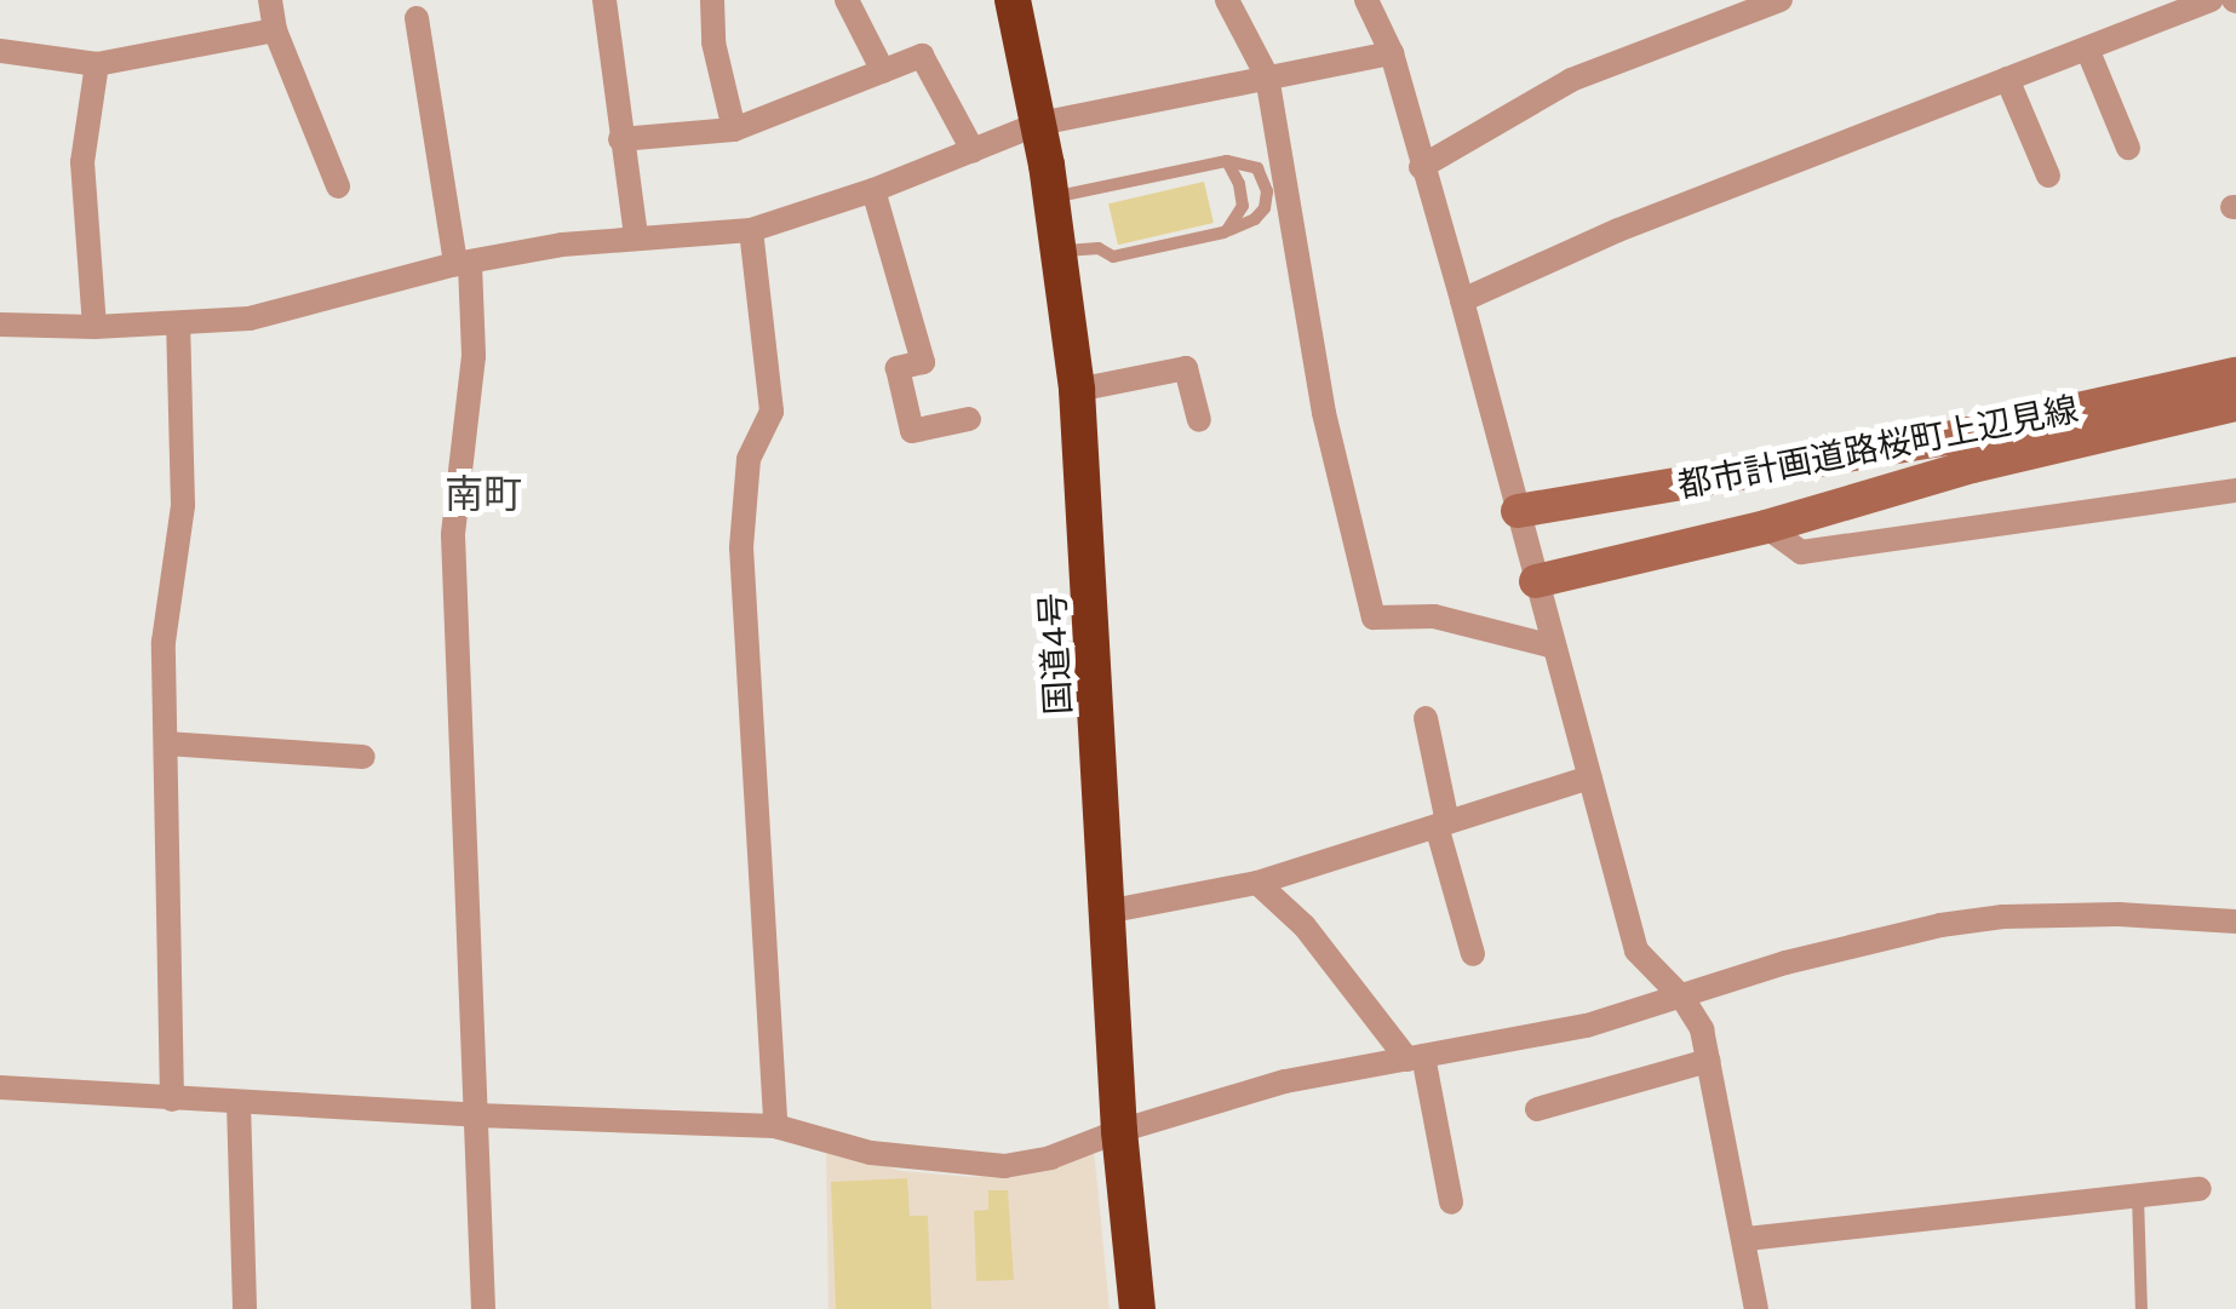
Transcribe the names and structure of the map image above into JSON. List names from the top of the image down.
{
  "streets": {
    "highway": ["国道4号"],
    "street": ["都市計画道路桜町上辺見線"]
  },
  "districts": ["南町"]
}
